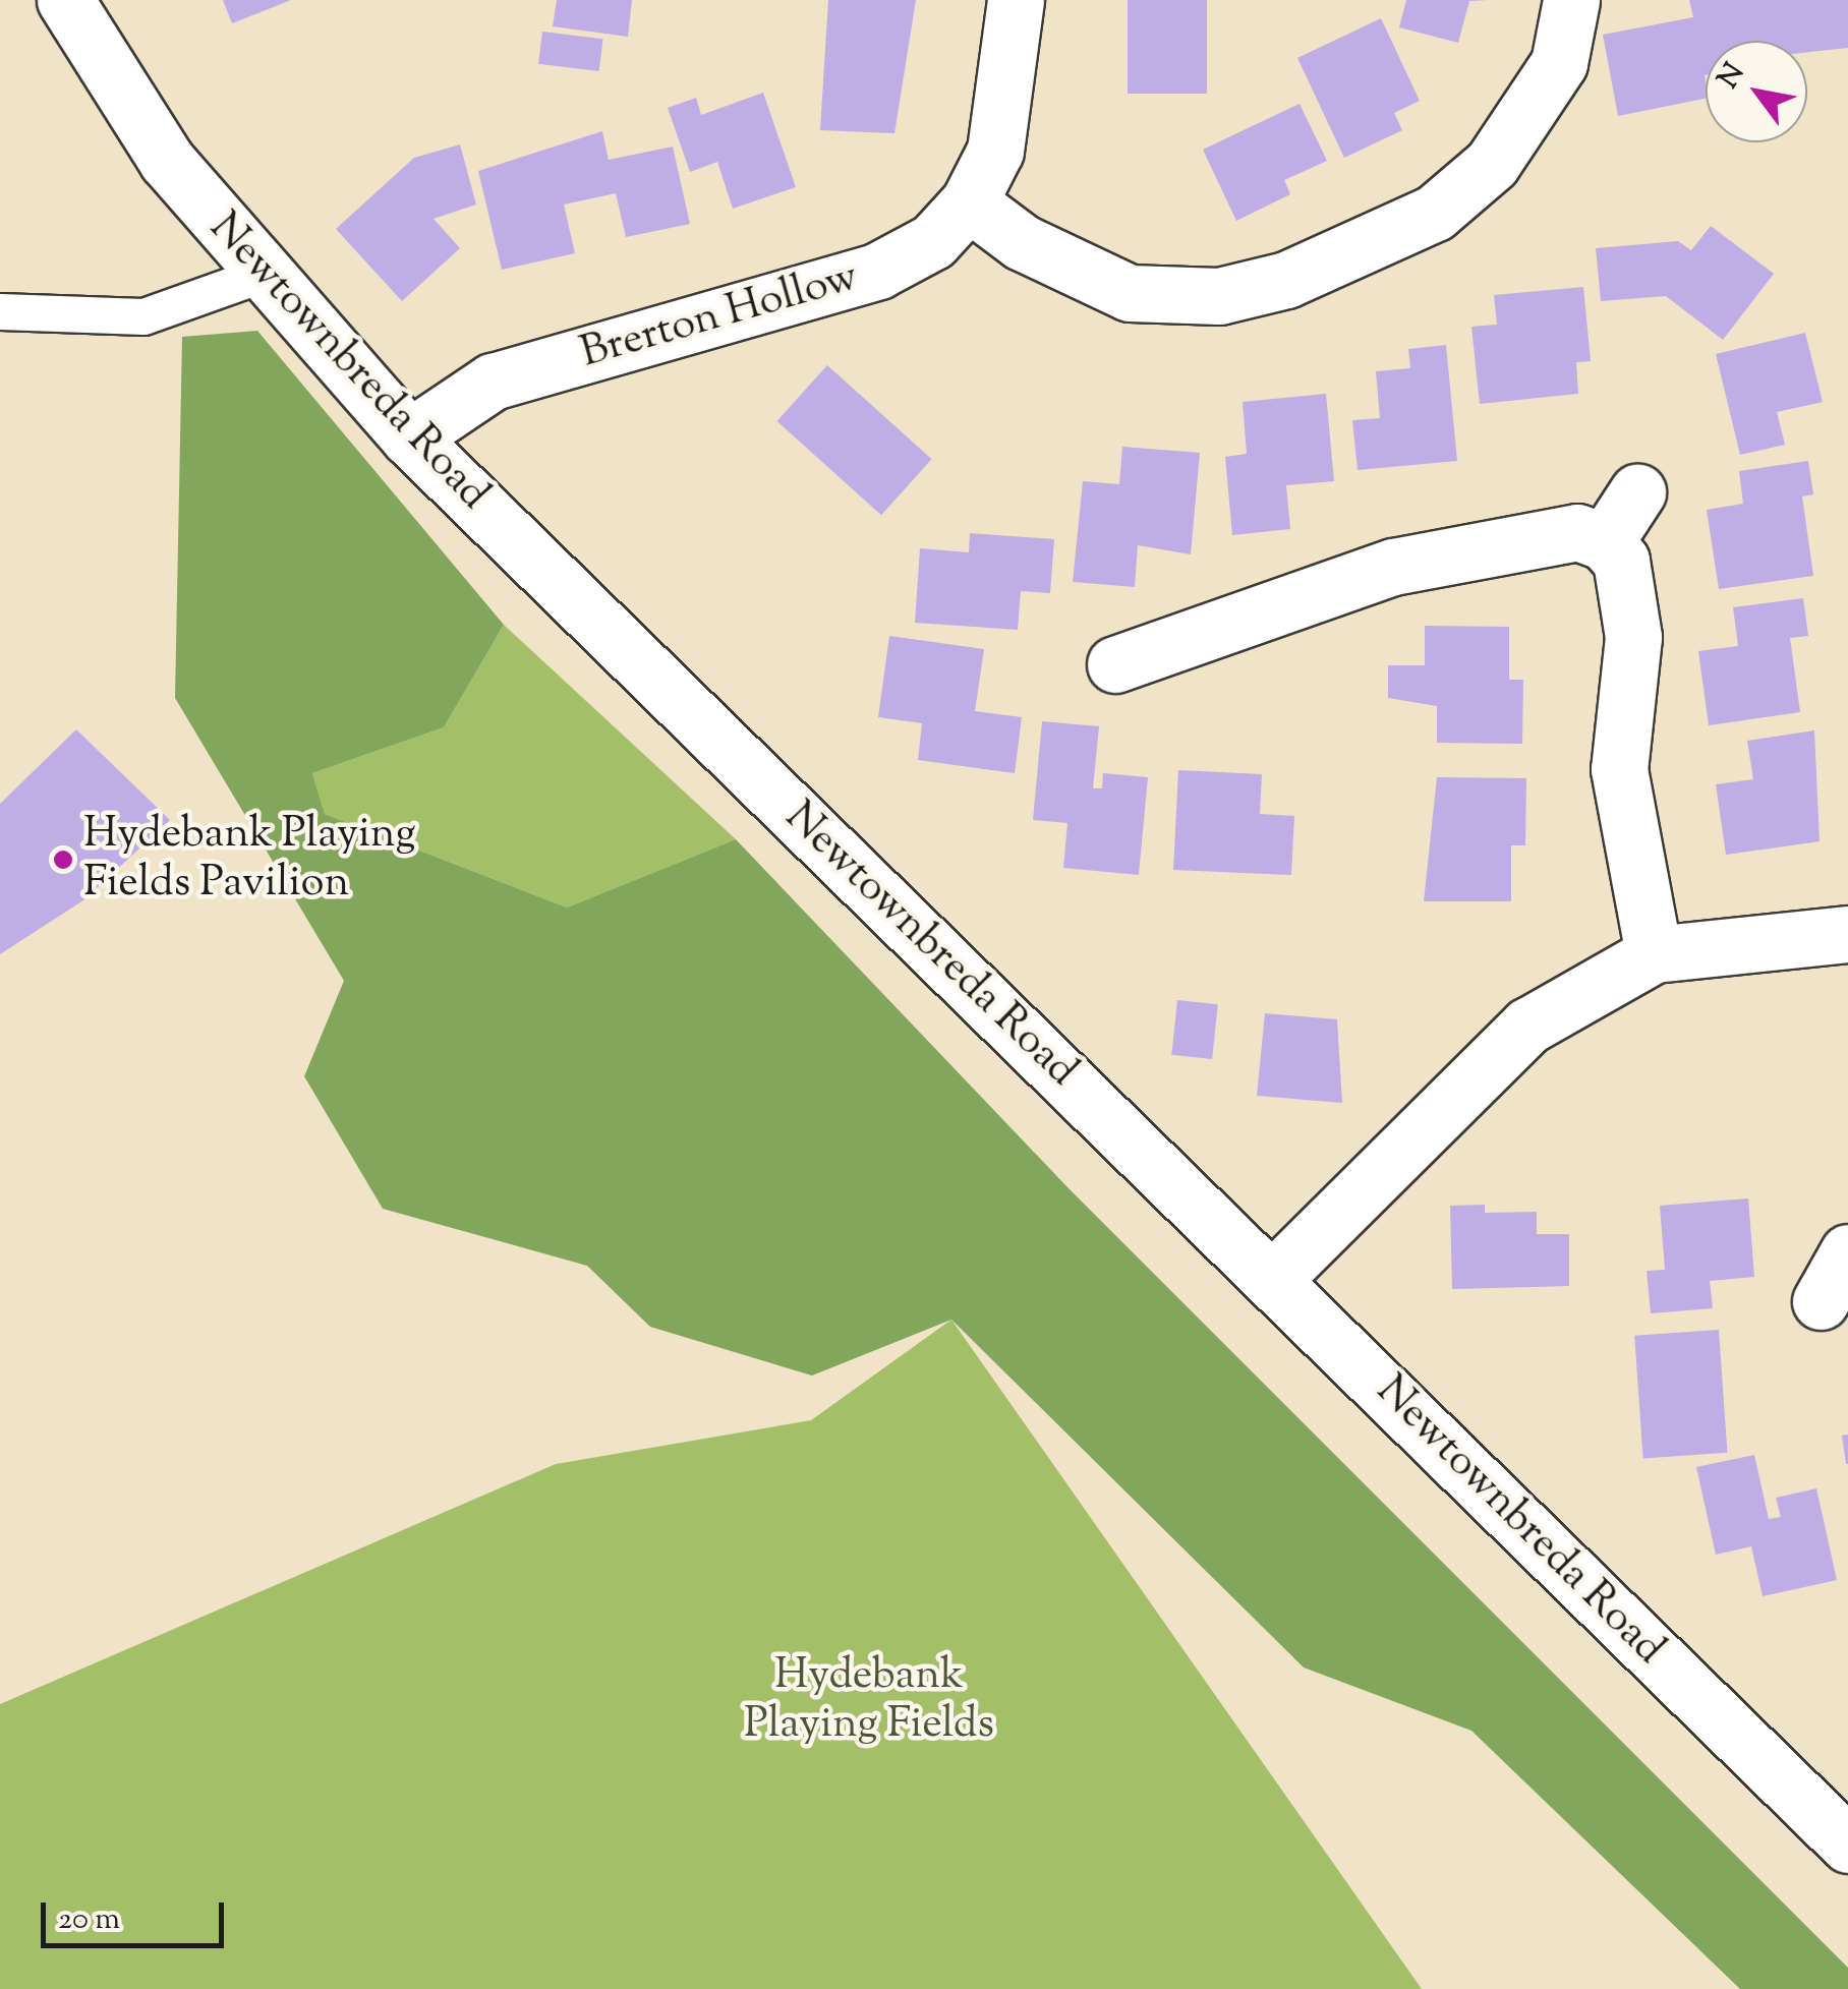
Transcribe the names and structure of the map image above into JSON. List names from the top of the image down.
{
  "streets": {
    "street": ["Brerton Hollow", "Newtownbreda Road"]
  },
  "crossings": [
    ["Brerton Hollow", "Newtownbreda Road"]
  ],
  "parks": ["Hydebank Playing Fields"],
  "places": ["Hydebank Playing Fields Pavilion"],
  "scale_bar": "20 m",
  "north": "top left"
}
